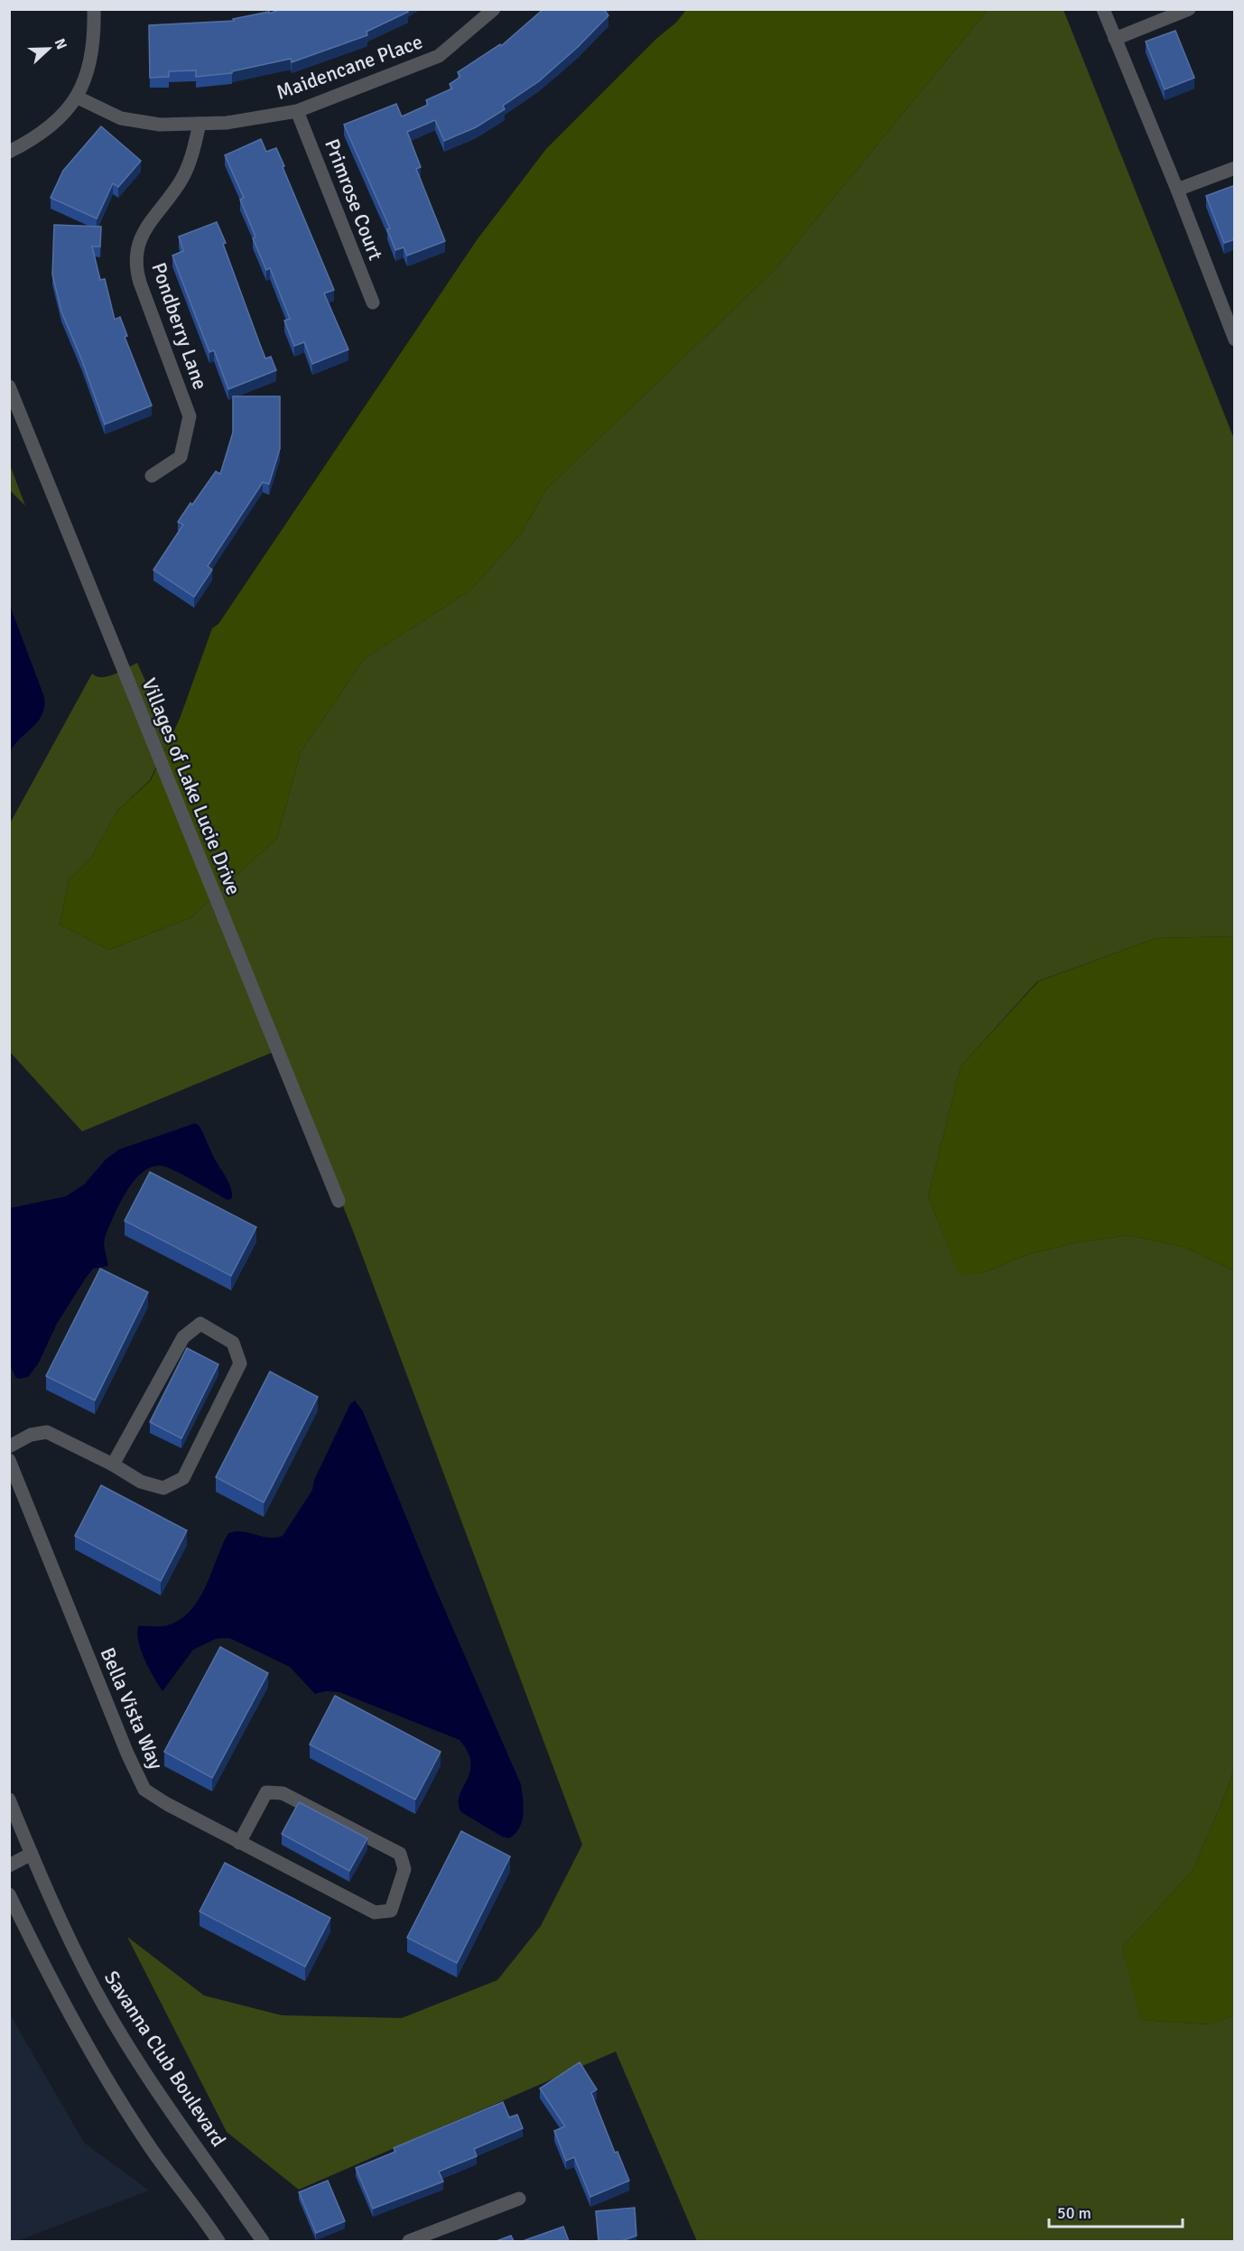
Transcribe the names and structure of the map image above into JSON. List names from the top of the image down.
{
  "streets": {
    "street": [
      "Maidencane Place",
      "Primrose Court",
      "Pondberry Lane",
      "Villages of Lake Lucie Drive",
      "Bella Vista Way",
      "Savanna Club Boulevard"
    ]
  },
  "crossings": [
    ["Maidencane Place", "Primrose Court"],
    ["Maidencane Place", "Pondberry Lane"]
  ],
  "scale_bar": "50 m",
  "north": "right"
}
